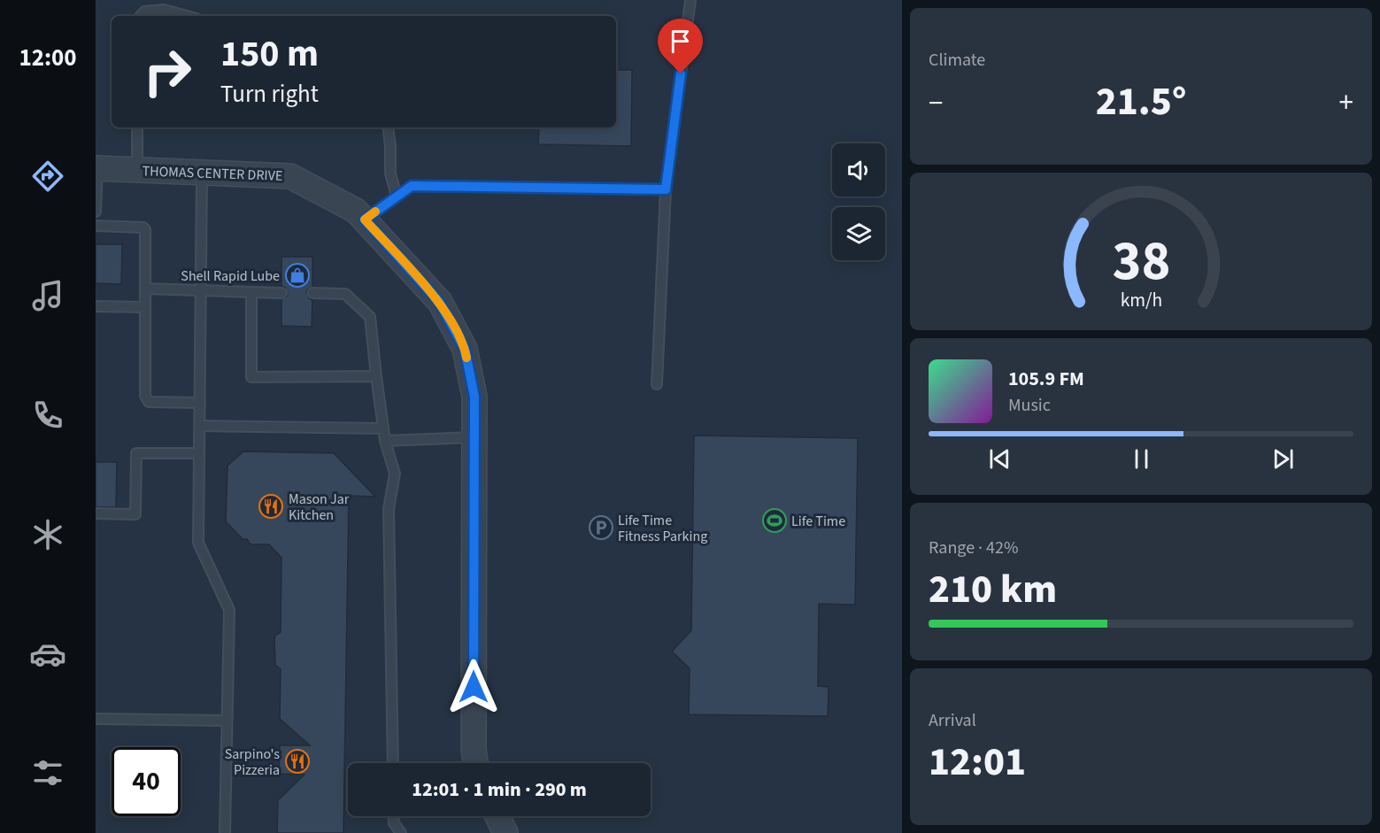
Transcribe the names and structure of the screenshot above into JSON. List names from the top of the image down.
{
  "streets": {
    "street": ["THOMAS CENTER DRIVE"]
  },
  "places": {
    "shop": ["Shell Rapid Lube"],
    "restaurant": ["Mason Jar Kitchen", "Sarpino's Pizzeria"],
    "sports": ["Life Time"],
    "parking": ["Life Time Fitness Parking"]
  },
  "page": {
    "tabs": "12:00",
    "tile": [
      "Climate",
      ["Range · 42%", "210 km"],
      ["Arrival", "12:01"]
    ],
    "turn": ["150 m", "Turn right"],
    "heat": ["−", "21.5°", "+"],
    "song": ["105.9 FM", "Music"],
    "limit": "40",
    "trip": "12:01 · 1 min · 290 m",
    "gauge": ["38", "km/h"]
  }
}
